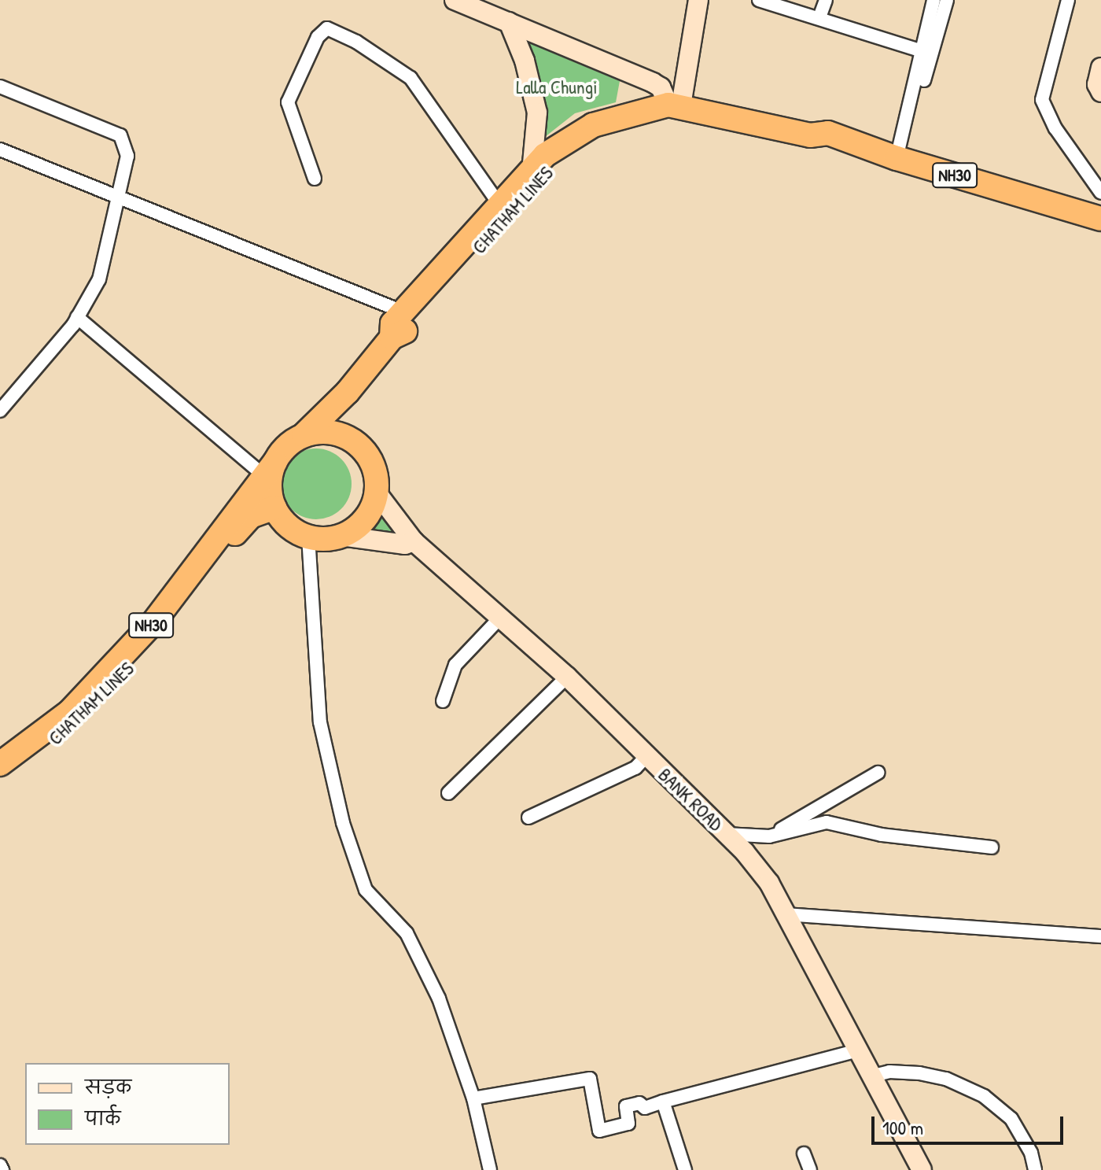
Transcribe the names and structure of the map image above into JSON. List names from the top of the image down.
{
  "streets": {
    "highway": ["NH30", "CHATHAM LINES"],
    "street": ["BANK ROAD"]
  },
  "crossings": [
    ["NH30", "CHATHAM LINES"],
    ["CHATHAM LINES", "BANK ROAD"]
  ],
  "parks": ["Lalla Chungi"],
  "legend": ["सड़क", "पार्क"],
  "scale_bar": "100 m"
}
